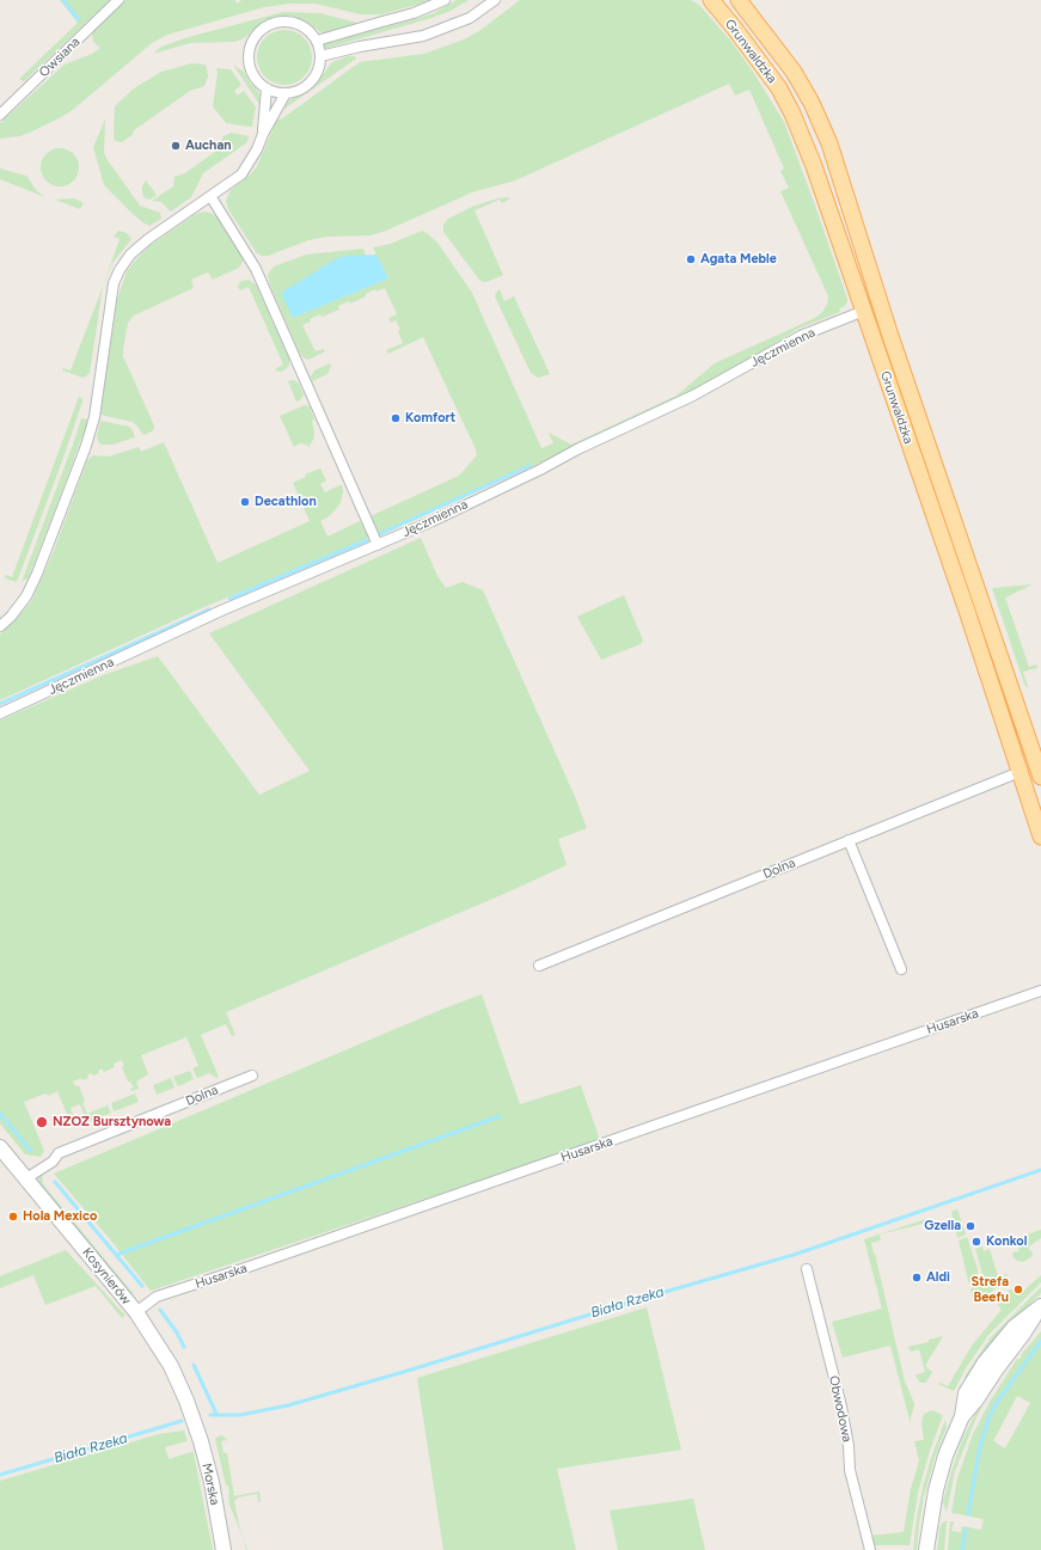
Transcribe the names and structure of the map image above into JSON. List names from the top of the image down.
{
  "streets": {
    "main road": ["Grunwaldzka", "Kosynierów", "Morska"],
    "street": [
      "Owsiana",
      "Jęczmienna",
      "Dolna",
      "Husarska",
      "Obwodowa"
    ]
  },
  "crossings": [
    ["Grunwaldzka", "Jęczmienna"],
    ["Grunwaldzka", "Dolna"],
    ["Dolna", "Kosynierów"],
    ["Husarska", "Kosynierów"],
    ["Kosynierów", "Morska"]
  ],
  "water": ["Biała Rzeka"],
  "places": [
    "Auchan",
    "Agata Meble",
    "Komfort",
    "Decathlon",
    "NZOZ Bursztynowa",
    "Hola Mexico",
    "Gzella",
    "Konkol",
    "Aldi",
    "Strefa Beefu"
  ]
}
